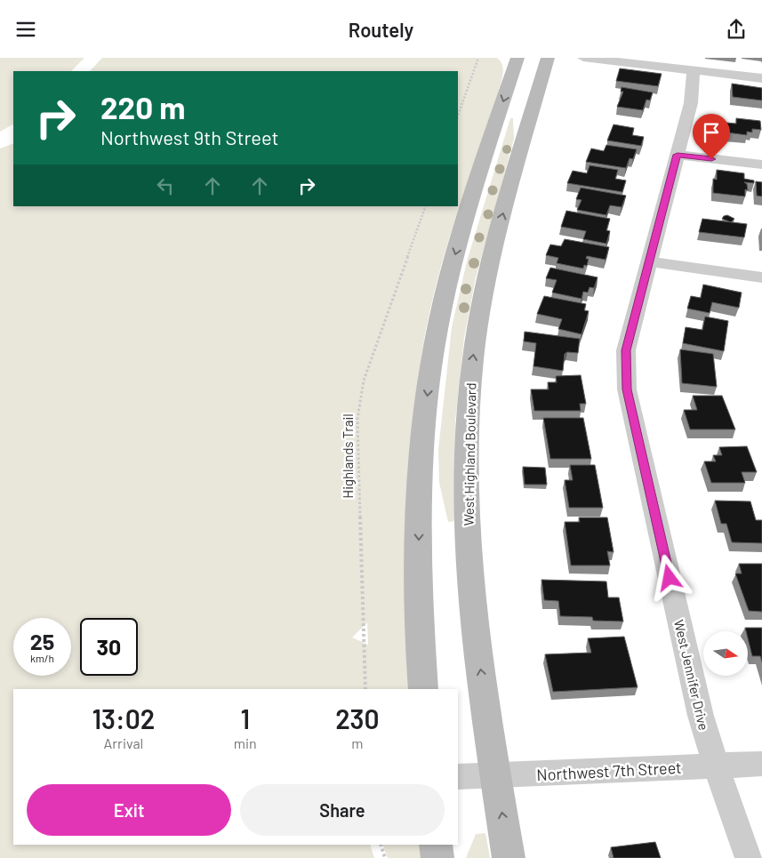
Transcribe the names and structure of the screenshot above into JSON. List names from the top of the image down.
{
  "streets": {
    "main road": ["West Highland Boulevard"],
    "street": ["West Jennifer Drive", "Northwest 7th Street"],
    "path": ["Highlands Trail"]
  },
  "crossings": [
    ["West Highland Boulevard", "Northwest 7th Street"],
    ["West Jennifer Drive", "Northwest 7th Street"]
  ],
  "north": "right",
  "page": {
    "header": "Routely",
    "turn": ["220 m", "Northwest 9th Street"],
    "speed": "25 km/h",
    "limit": "30",
    "eta": [
      "13:02",
      "Arrival",
      "1",
      "min",
      "230",
      "m"
    ],
    "buttons": ["Exit", "Share"]
  }
}
